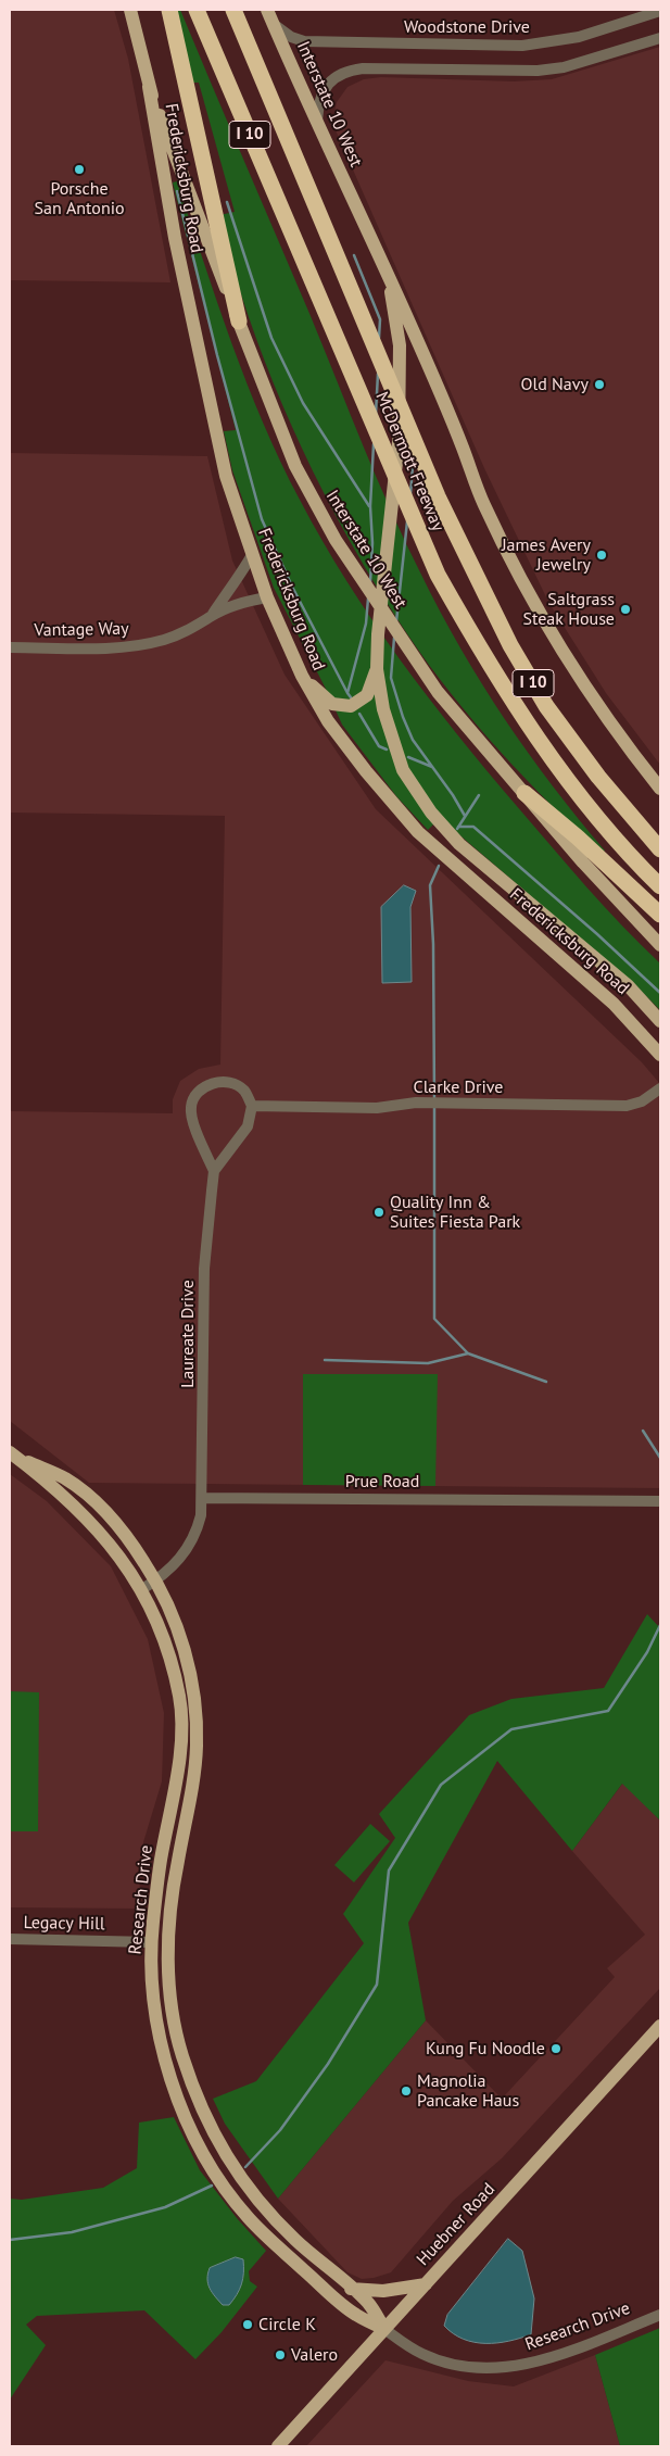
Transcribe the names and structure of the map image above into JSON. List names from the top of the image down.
{
  "streets": {
    "highway": ["I 10", "McDermott Freeway"],
    "main road": [
      "Interstate 10 West",
      "Fredericksburg Road",
      "Research Drive",
      "Huebner Road"
    ],
    "street": [
      "Woodstone Drive",
      "Vantage Way",
      "Clarke Drive",
      "Laureate Drive",
      "Prue Road",
      "Legacy Hill"
    ]
  },
  "crossings": [
    ["Woodstone Drive", "Interstate 10 West"],
    ["Interstate 10 West", "Fredericksburg Road"],
    ["Fredericksburg Road", "Vantage Way"],
    ["Clarke Drive", "Laureate Drive"],
    ["Laureate Drive", "Prue Road"],
    ["Research Drive", "Legacy Hill"],
    ["Research Drive", "Huebner Road"]
  ],
  "places": [
    "Porsche San Antonio",
    "Old Navy",
    "James Avery Jewelry",
    "Saltgrass Steak House",
    "Quality Inn & Suites Fiesta Park",
    "Kung Fu Noodle",
    "Magnolia Pancake Haus",
    "Circle K",
    "Valero"
  ]
}
